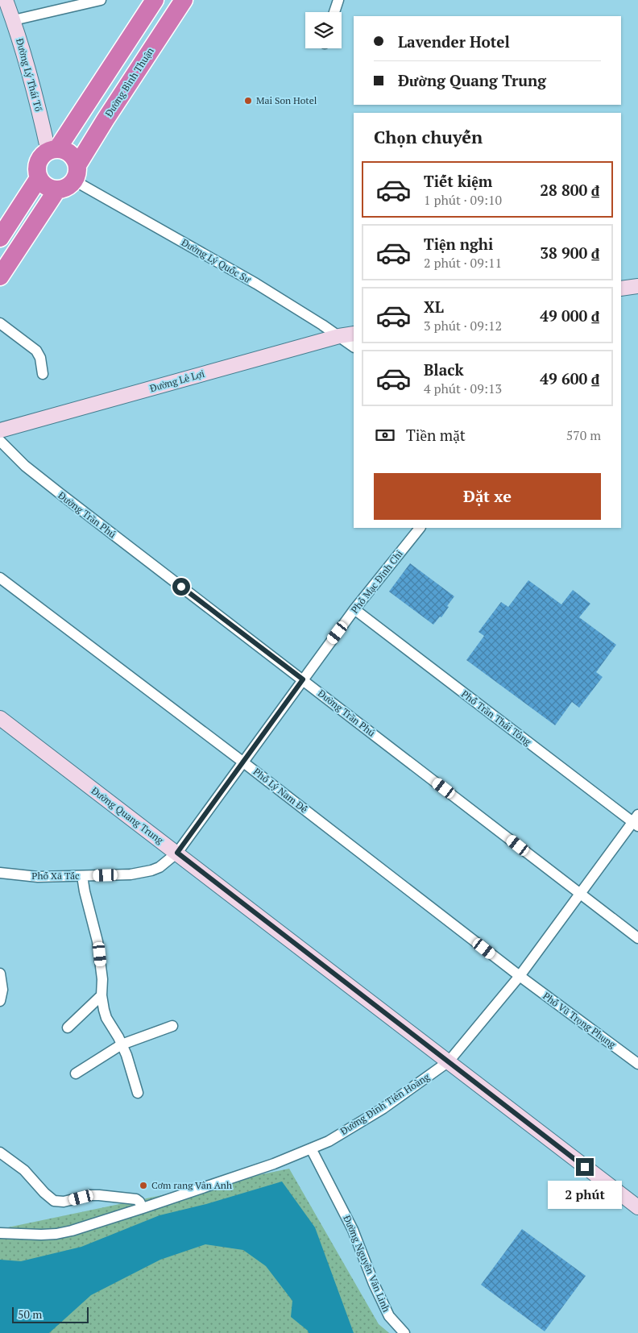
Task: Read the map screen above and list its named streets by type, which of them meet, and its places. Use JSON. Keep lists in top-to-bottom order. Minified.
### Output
{"streets":{"highway":["Đường Bình Thuận"],"main road":["Đường Lý Thái Tổ","Đường Lê Lợi","Đường Quang Trung"],"street":["Đường Lý Quốc Sư","Đường Trần Phú","Phố Mạc Đĩnh Chi","Phố Trần Thái Tông","Phố Lý Nam Đế","Phố Xã Tắc","Phố Vũ Trọng Phụng","Đường Đinh Tiên Hoàng","Đường Nguyễn Văn Linh"]},"crossings":[["Đường Lý Thái Tổ","Đường Bình Thuận"],["Đường Lý Thái Tổ","Đường Lý Quốc Sư"],["Đường Bình Thuận","Đường Lý Quốc Sư"],["Đường Lý Quốc Sư","Đường Lê Lợi"],["Đường Trần Phú","Phố Mạc Đĩnh Chi"],["Đường Trần Phú","Đường Đinh Tiên Hoàng"],["Phố Mạc Đĩnh Chi","Phố Trần Thái Tông"],["Phố Mạc Đĩnh Chi","Phố Lý Nam Đế"],["Phố Mạc Đĩnh Chi","Đường Quang Trung"],["Phố Mạc Đĩnh Chi","Phố Xã Tắc"],["Phố Trần Thái Tông","Đường Đinh Tiên Hoàng"],["Phố Lý Nam Đế","Phố Vũ Trọng Phụng"],["Phố Lý Nam Đế","Đường Đinh Tiên Hoàng"],["Đường Quang Trung","Phố Xã Tắc"],["Đường Quang Trung","Đường Đinh Tiên Hoàng"],["Phố Vũ Trọng Phụng","Đường Đinh Tiên Hoàng"],["Đường Đinh Tiên Hoàng","Đường Nguyễn Văn Linh"]],"places":["Mai Son Hotel","Cơm rang Vân Anh"],"scale_bar":"50 m","page":{"banner":["Lavender Hotel","Đường Quang Trung"],"heading":"Chọn chuyến","list":[{"name":"Tiết kiệm","note":"1 phút · 09:10","value":"28 800 ₫"},{"name":"Tiện nghi","note":"2 phút · 09:11","value":"38 900 ₫"},{"name":"XL","note":"3 phút · 09:12","value":"49 000 ₫"},{"name":"Black","note":"4 phút · 09:13","value":"49 600 ₫"}],"pay":["Tiền mặt","570 m"],"buttons":"Đặt xe","bubble":"2 phút","scale":"50 m"}}
